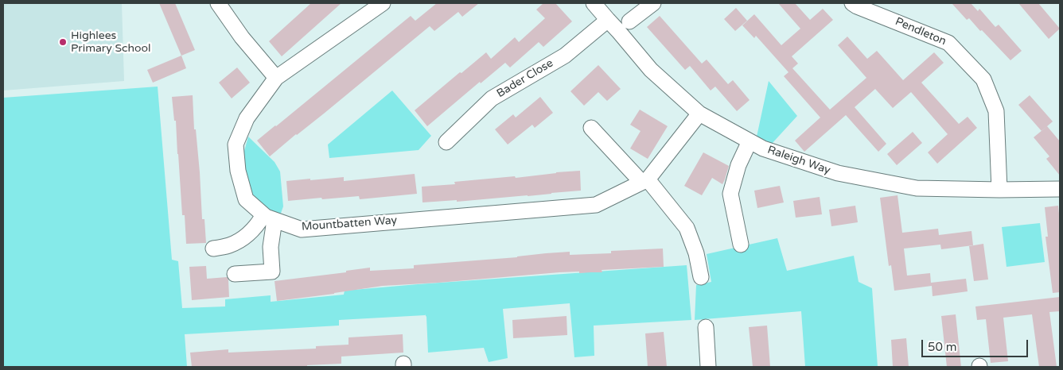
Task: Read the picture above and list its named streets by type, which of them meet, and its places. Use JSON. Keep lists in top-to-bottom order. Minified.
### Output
{"streets":{"street":["Pendleton","Bader Close","Raleigh Way","Mountbatten Way"]},"crossings":[["Pendleton","Raleigh Way"],["Bader Close","Raleigh Way"],["Raleigh Way","Mountbatten Way"]],"places":["Highlees Primary School"],"scale_bar":"50 m"}
